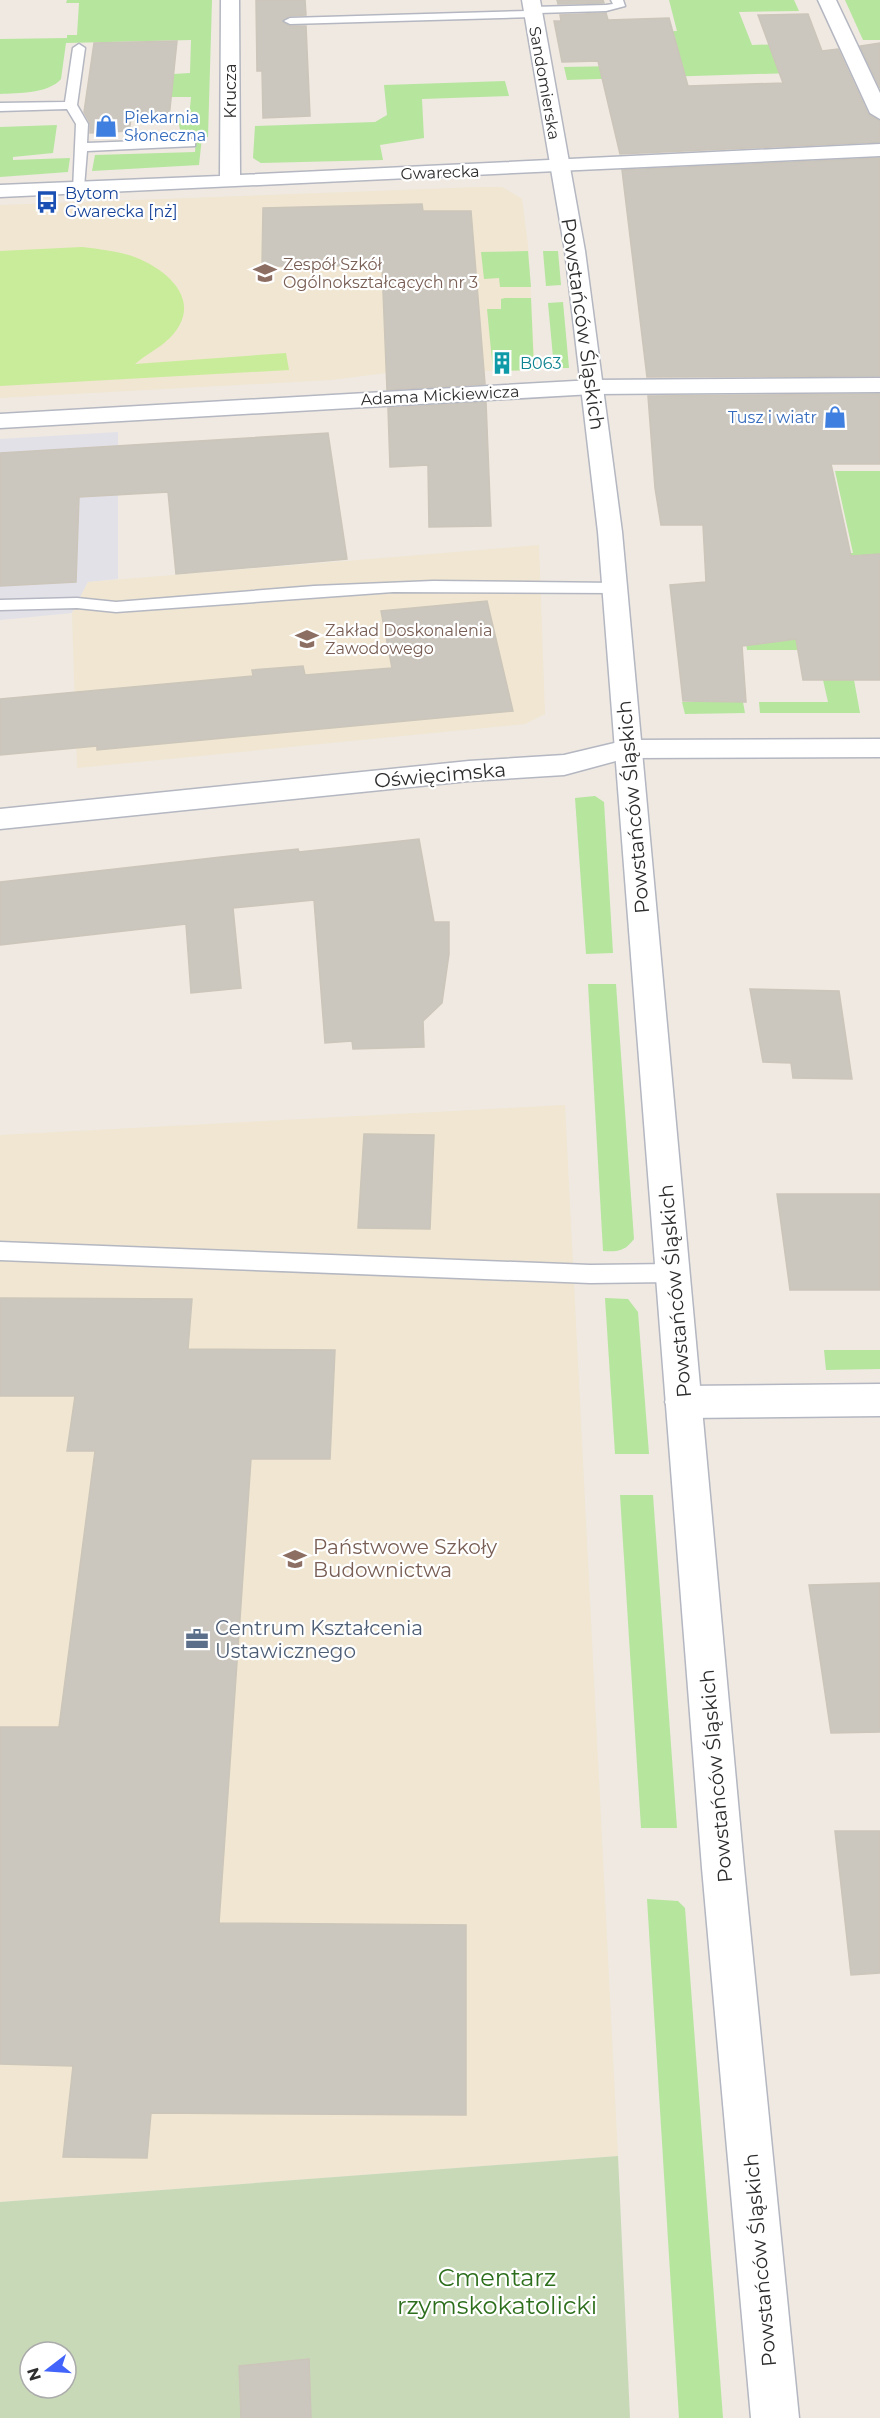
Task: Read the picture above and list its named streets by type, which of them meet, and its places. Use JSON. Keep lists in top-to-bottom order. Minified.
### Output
{"streets":{"street":["Sandomierska","Krucza","Gwarecka","Powstańców Śląskich","Adama Mickiewicza","Oświęcimska"]},"crossings":[["Sandomierska","Gwarecka"],["Sandomierska","Powstańców Śląskich"],["Krucza","Gwarecka"],["Gwarecka","Powstańców Śląskich"],["Powstańców Śląskich","Adama Mickiewicza"],["Powstańców Śląskich","Oświęcimska"]],"parks":["Cmentarz rzymskokatolicki"],"places":{"shop":["Piekarnia Słoneczna","Tusz i wiatr"],"bus stop":["Bytom Gwarecka [nż]"],"school or university":["Zespół Szkół Ogólnokształcących nr 3","Zakład Doskonalenia Zawodowego","Państwowe Szkoły Budownictwa"],"building":["B063"],"office":["Centrum Kształcenia Ustawicznego"]},"north":"left"}
